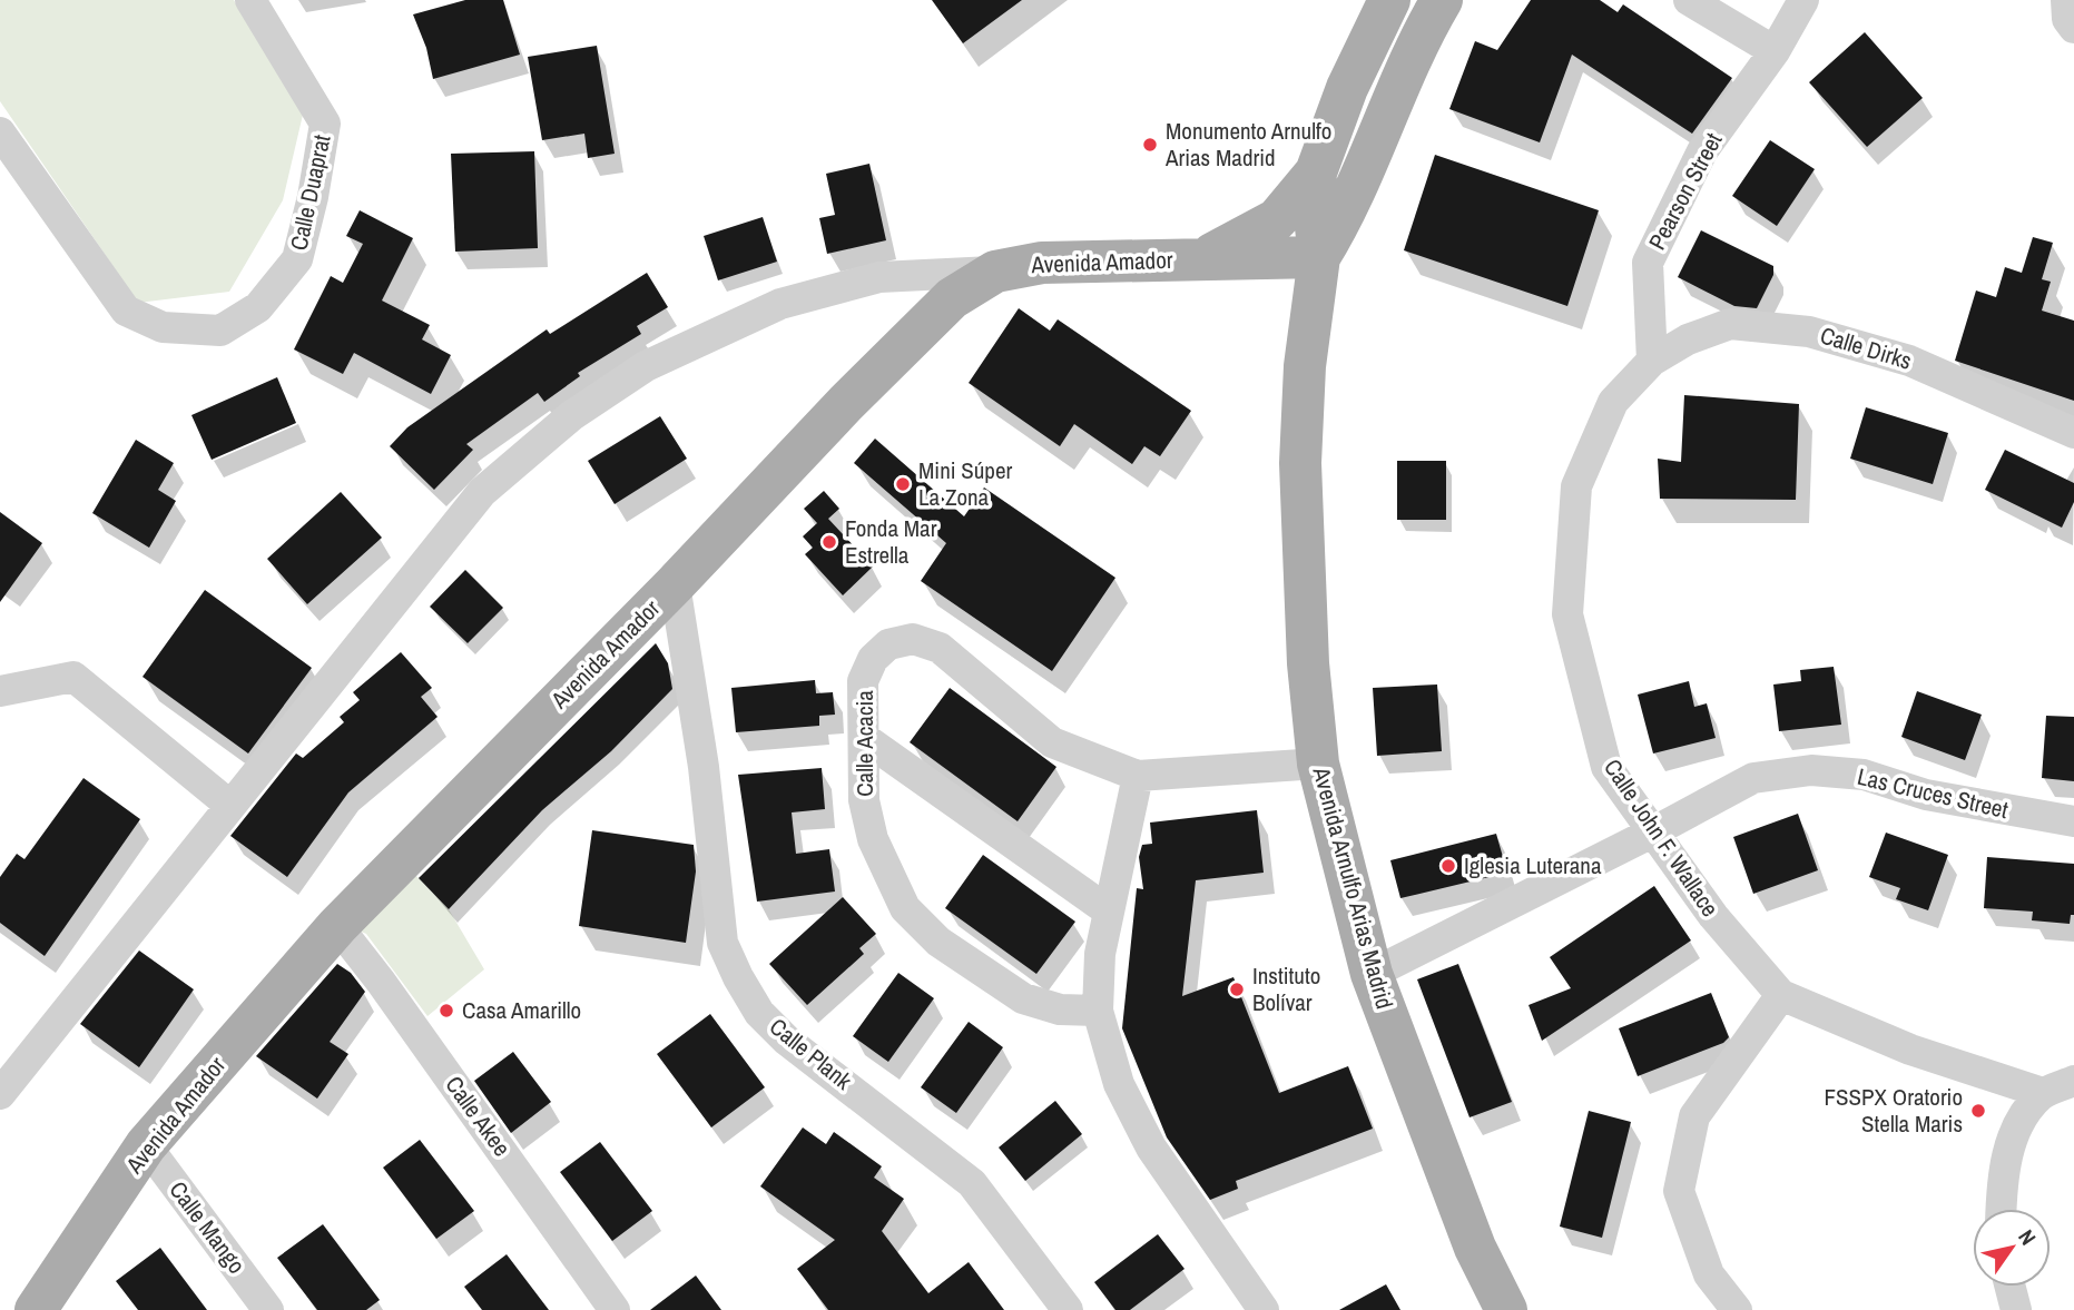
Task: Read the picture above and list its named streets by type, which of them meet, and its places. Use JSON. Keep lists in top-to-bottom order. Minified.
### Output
{"streets":{"main road":["Avenida Amador","Avenida Arnulfo Arias Madrid"],"street":["Pearson Street","Calle Duaprat","Calle Dirks","Calle Acacia","Las Cruces Street","Calle John F. Wallace","Calle Plank","Calle Akee","Calle Mango"]},"crossings":[["Pearson Street","Calle Dirks"],["Pearson Street","Calle John F. Wallace"],["Avenida Amador","Avenida Arnulfo Arias Madrid"],["Avenida Amador","Calle Plank"],["Avenida Amador","Calle Akee"],["Avenida Amador","Calle Mango"],["Calle Dirks","Calle John F. Wallace"],["Las Cruces Street","Calle John F. Wallace"],["Las Cruces Street","Avenida Arnulfo Arias Madrid"]],"places":["Monumento Arnulfo Arias Madrid","Mini Súper La Zona","Fonda Mar Estrella","Iglesia Luterana","Instituto Bolívar","Casa Amarillo","FSSPX Oratorio Stella Maris"],"north":"top right"}
